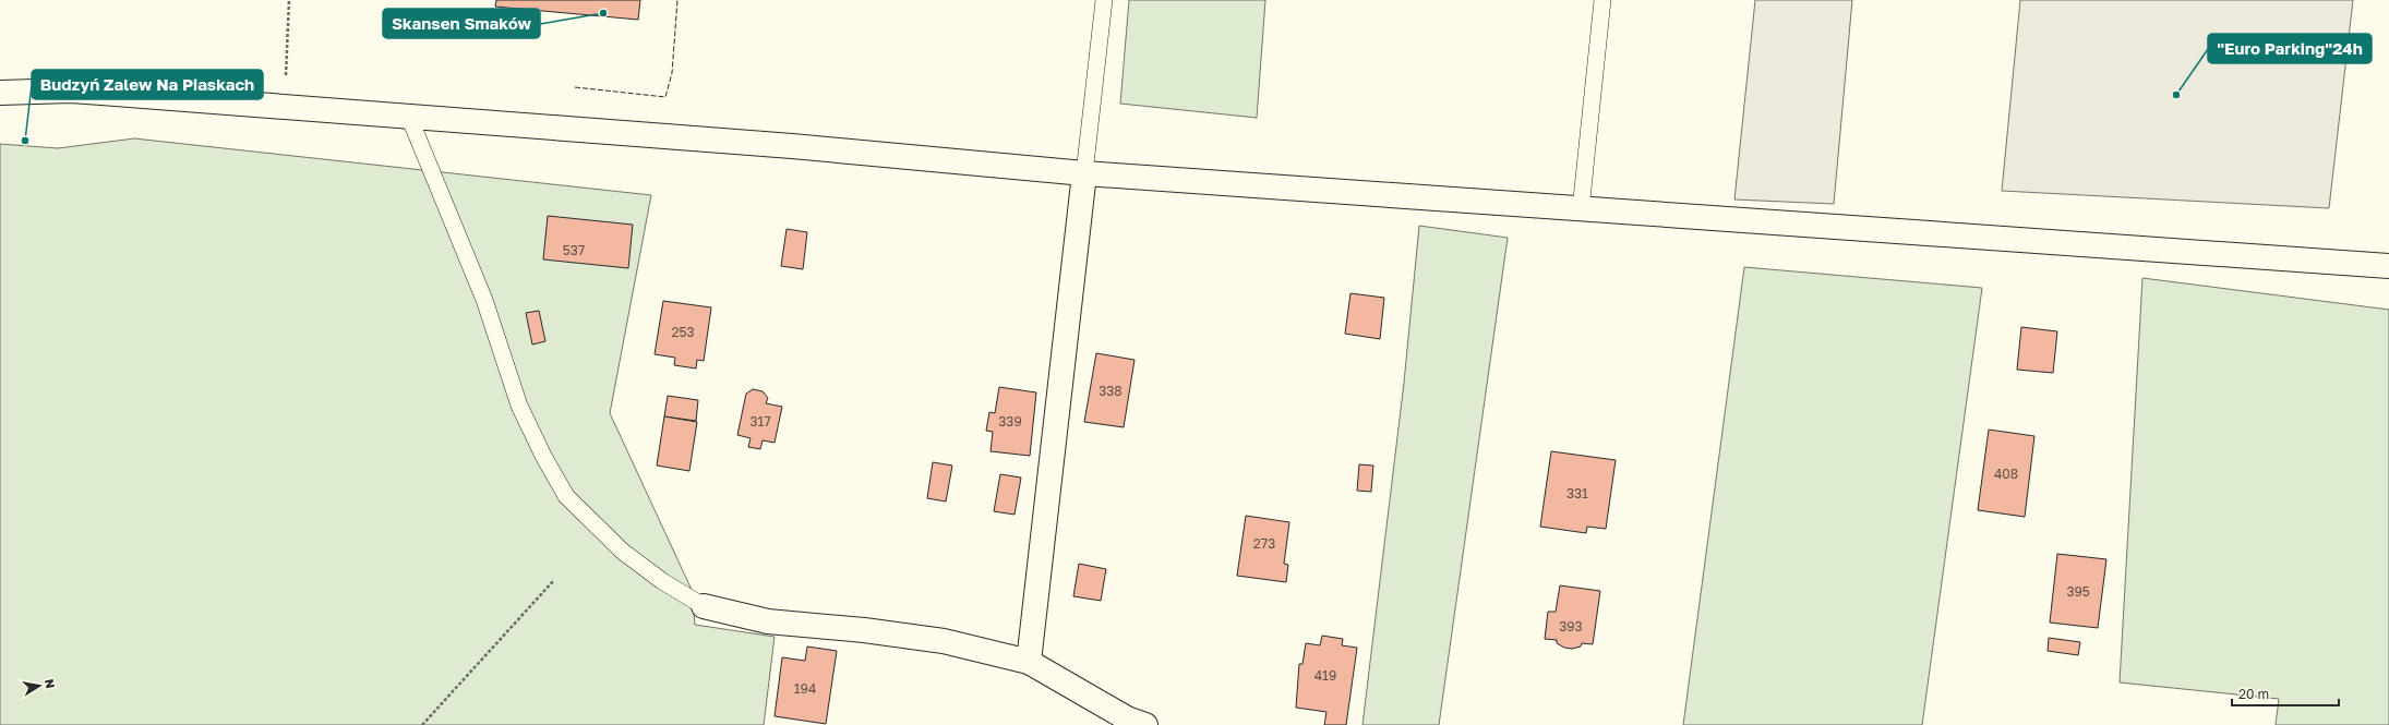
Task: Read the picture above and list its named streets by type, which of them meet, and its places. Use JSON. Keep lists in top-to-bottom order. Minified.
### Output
{"places":["Skansen Smaków","\"Euro Parking\"24h","Budzyń Zalew Na Piaskach"],"house_numbers":["537","253","338","317","339","408","331","273","395","393","419","194"],"scale_bar":"20 m","north":"right"}
